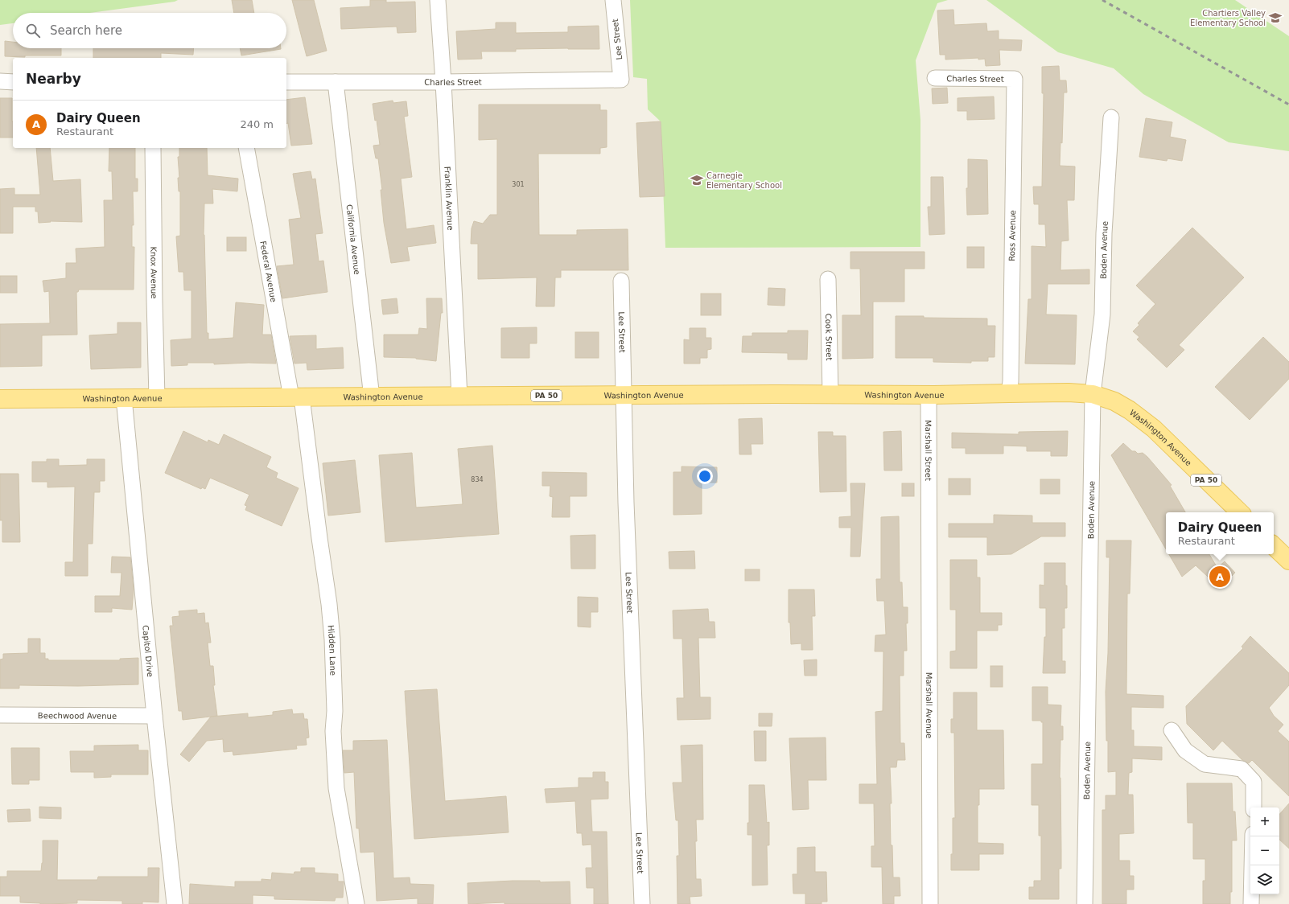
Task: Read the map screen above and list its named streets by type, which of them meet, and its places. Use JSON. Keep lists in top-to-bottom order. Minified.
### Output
{"streets":{"main road":["Washington Avenue","PA 50"],"street":["Lee Street","Charles Street","Franklin Avenue","Ross Avenue","California Avenue","Boden Avenue","Federal Avenue","Knox Avenue","Cook Street","Marshall Street","Hidden Lane","Capitol Drive","Marshall Avenue","Beechwood Avenue"]},"crossings":[["Lee Street","Charles Street"],["Lee Street","Washington Avenue"],["Charles Street","Franklin Avenue"],["Charles Street","Ross Avenue"],["Charles Street","California Avenue"],["Franklin Avenue","Washington Avenue"],["Ross Avenue","Washington Avenue"],["California Avenue","Washington Avenue"],["Boden Avenue","Washington Avenue"],["Federal Avenue","Washington Avenue"],["Federal Avenue","Hidden Lane"],["Knox Avenue","Washington Avenue"],["Cook Street","Washington Avenue"],["Washington Avenue","Marshall Street"],["Washington Avenue","Hidden Lane"],["Washington Avenue","Capitol Drive"],["Marshall Street","Marshall Avenue"],["Capitol Drive","Beechwood Avenue"]],"places":{"school or university":["Chartiers Valley Elementary School","Carnegie Elementary School"]},"house_numbers":["301","834"],"page":{"search":"Search here","heading":"Nearby","list":[{"mark":"A","name":"Dairy Queen","note":"Restaurant","value":"240 m"}],"popup":["Dairy Queen","Restaurant"],"pins":"A","map_buttons":["+","−"]}}
